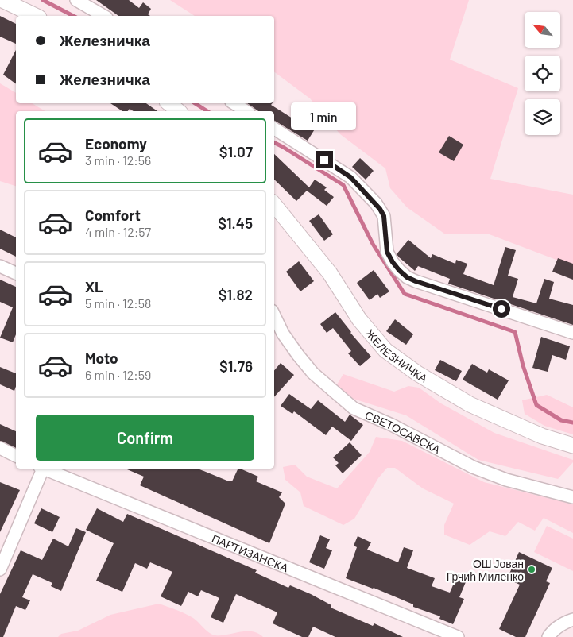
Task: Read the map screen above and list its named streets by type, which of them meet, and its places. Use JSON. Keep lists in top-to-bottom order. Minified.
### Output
{"streets":{"street":["ЖЕЛЕЗНИЧКА","СВЕТОСАВСКА","ПАРТИЗАНСКА"]},"places":["ОШ Јован Грчић Миленко"],"north":"top left","page":{"banner":["Железничка","Железничка"],"bubble":"1 min","list":[{"name":"Economy","note":"3 min · 12:56","value":"$1.07"},{"name":"Comfort","note":"4 min · 12:57","value":"$1.45"},{"name":"XL","note":"5 min · 12:58","value":"$1.82"},{"name":"Moto","note":"6 min · 12:59","value":"$1.76"}],"buttons":"Confirm"}}
